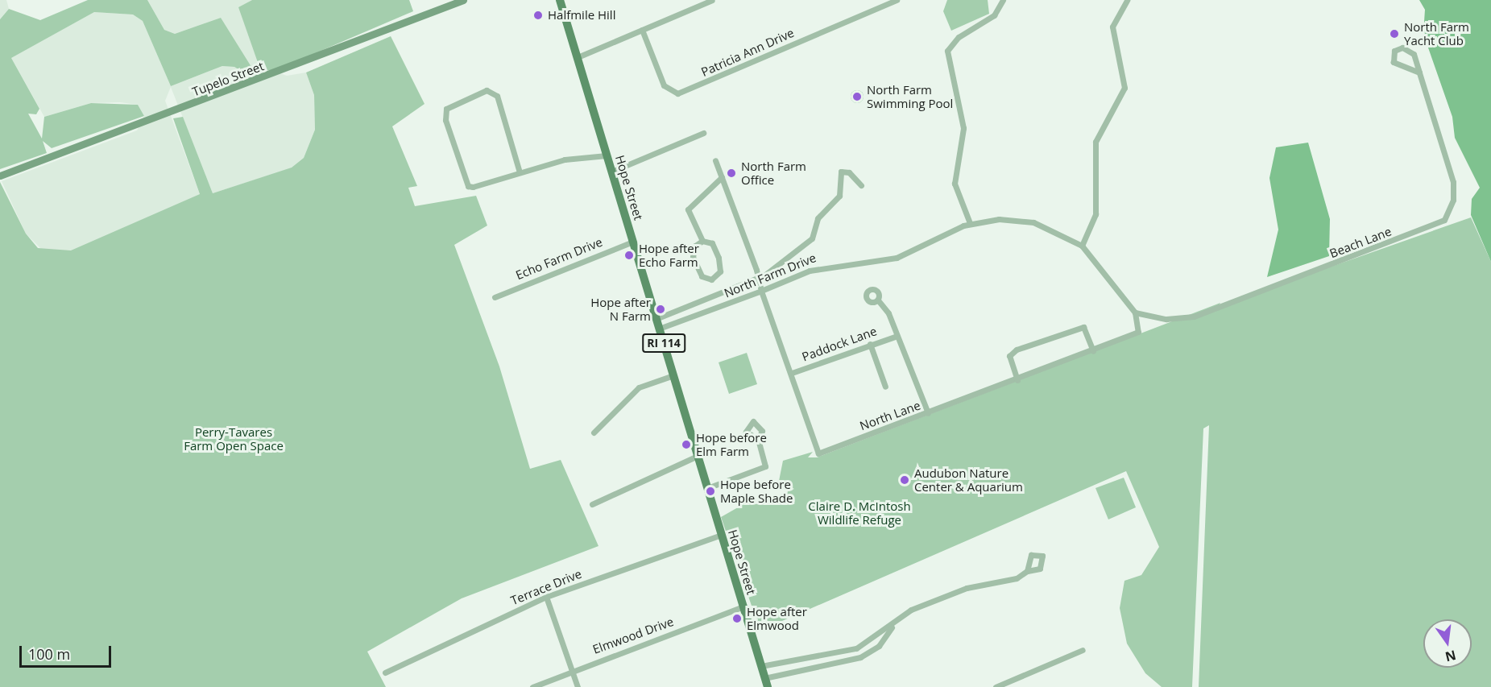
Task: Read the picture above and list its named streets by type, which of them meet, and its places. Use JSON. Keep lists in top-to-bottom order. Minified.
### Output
{"streets":{"main road":["Tupelo Street","Hope Street","RI 114"],"street":["Patricia Ann Drive","Beach Lane","Echo Farm Drive","North Farm Drive","Paddock Lane","North Lane","Terrace Drive","Elmwood Drive"]},"crossings":[["Hope Street","Echo Farm Drive"],["Hope Street","North Farm Drive"],["Hope Street","Terrace Drive"],["Hope Street","Elmwood Drive"],["Beach Lane","North Farm Drive"],["Beach Lane","North Lane"],["North Farm Drive","North Lane"],["Paddock Lane","North Lane"]],"parks":["Perry-Tavares Farm Open Space","Claire D. McIntosh Wildlife Refuge"],"places":["Halfmile Hill","North Farm Yacht Club","North Farm Swimming Pool","North Farm Office","Hope after Echo Farm","Hope after N Farm","Hope before Elm Farm","Audubon Nature Center & Aquarium","Hope before Maple Shade","Hope after Elmwood"],"scale_bar":"100 m","north":"bottom"}
